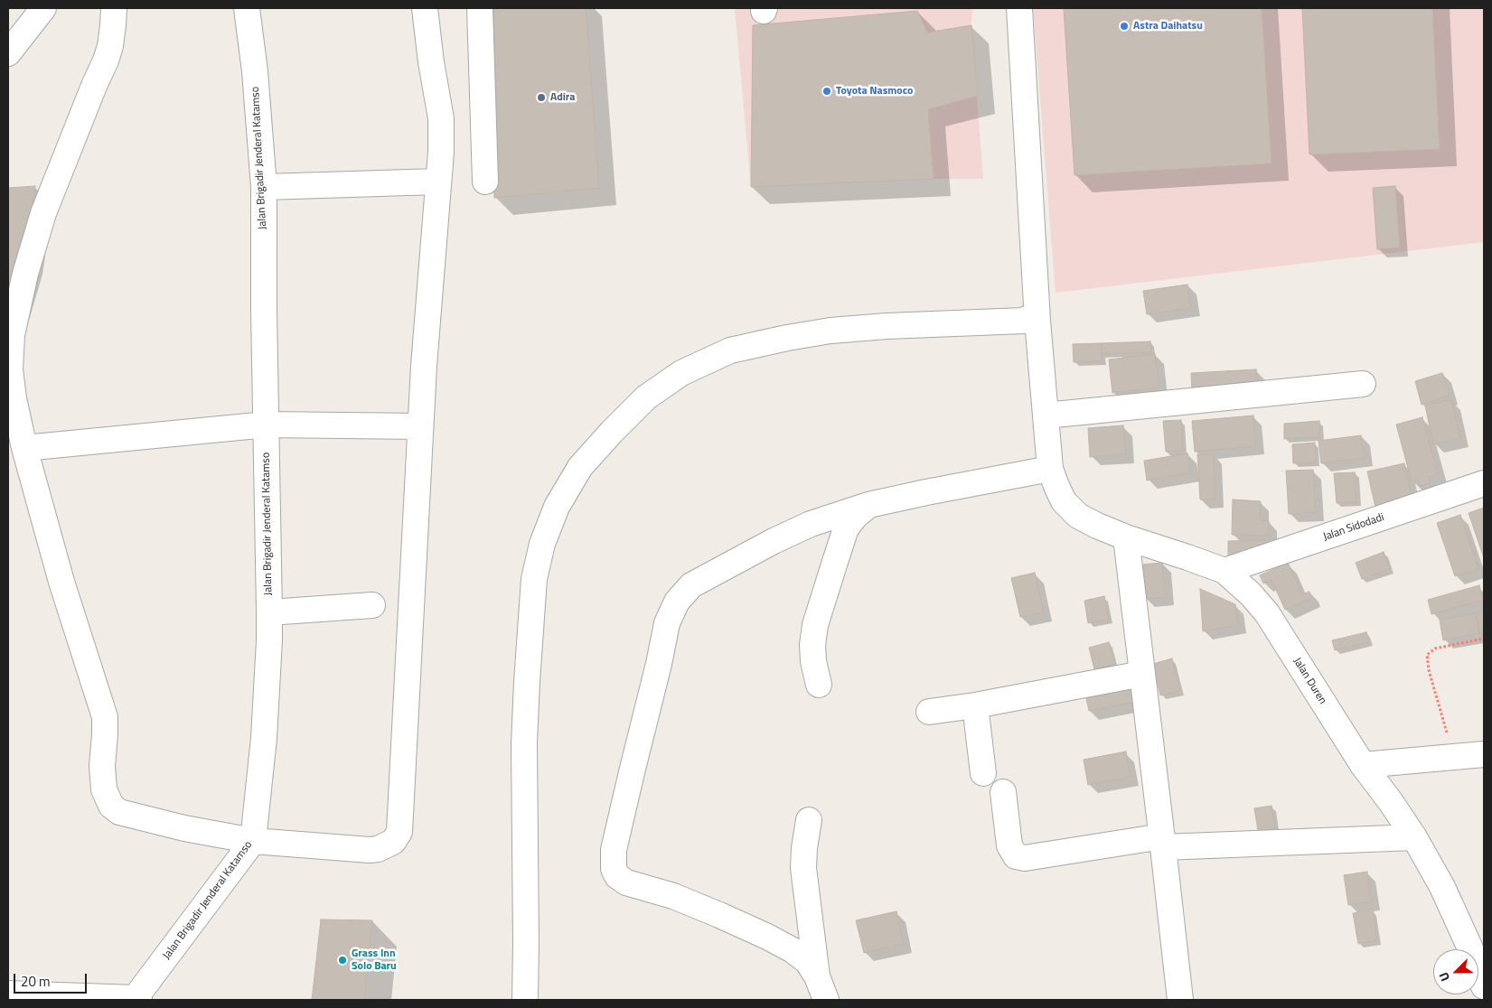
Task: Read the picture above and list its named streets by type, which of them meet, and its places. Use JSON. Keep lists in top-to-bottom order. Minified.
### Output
{"streets":{"street":["Jalan Brigadir Jenderal Katamso","Jalan Sidodadi","Jalan Duren"]},"crossings":[["Jalan Sidodadi","Jalan Duren"]],"places":["Astra Daihatsu","Toyota Nasmoco","Adira","Grass Inn Solo Baru"],"scale_bar":"20 m","north":"bottom left"}
